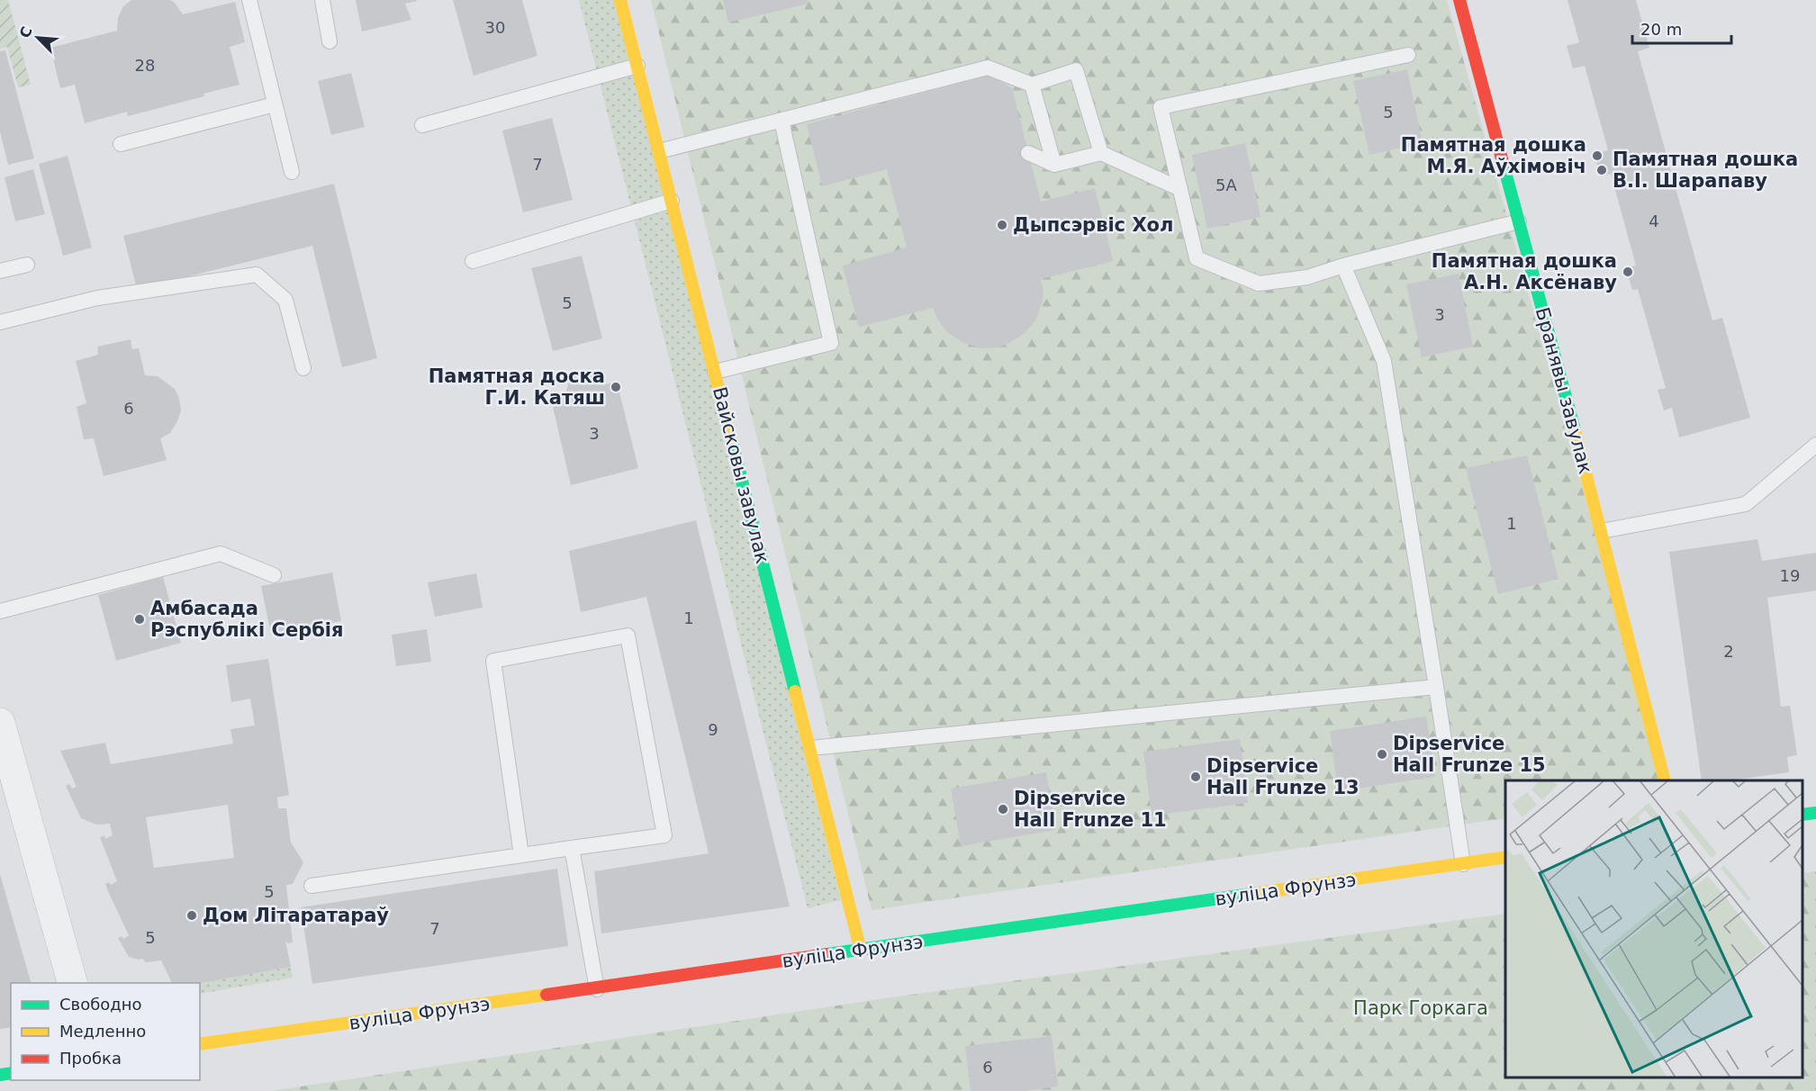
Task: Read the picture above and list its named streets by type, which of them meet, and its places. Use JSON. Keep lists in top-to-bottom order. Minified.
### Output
{"streets":{"street":["Бранявы завулак","Вайсковы завулак","вуліца Фрунзэ"]},"crossings":[["Вайсковы завулак","вуліца Фрунзэ"]],"parks":["Парк Горкага"],"places":["Памятная дошка М.Я. Аўхімовіч","Памятная дошка В.І. Шарапаву","Дыпсэрвіс Хол","Памятная дошка А.Н. Аксёнаву","Памятная доска Г.И. Катяш","Амбасада Рэспублікі Сербія","Dipservice Hall Frunze 15","Dipservice Hall Frunze 13","Dipservice Hall Frunze 11","Дом Літаратараў"],"house_numbers":["30","28","5","7","5А","4","5","3","6","3","1","19","1","2","9","5","7","5","6"],"legend":["Свободно","Медленно","Пробка"],"scale_bar":"20 m","north":"top left"}
